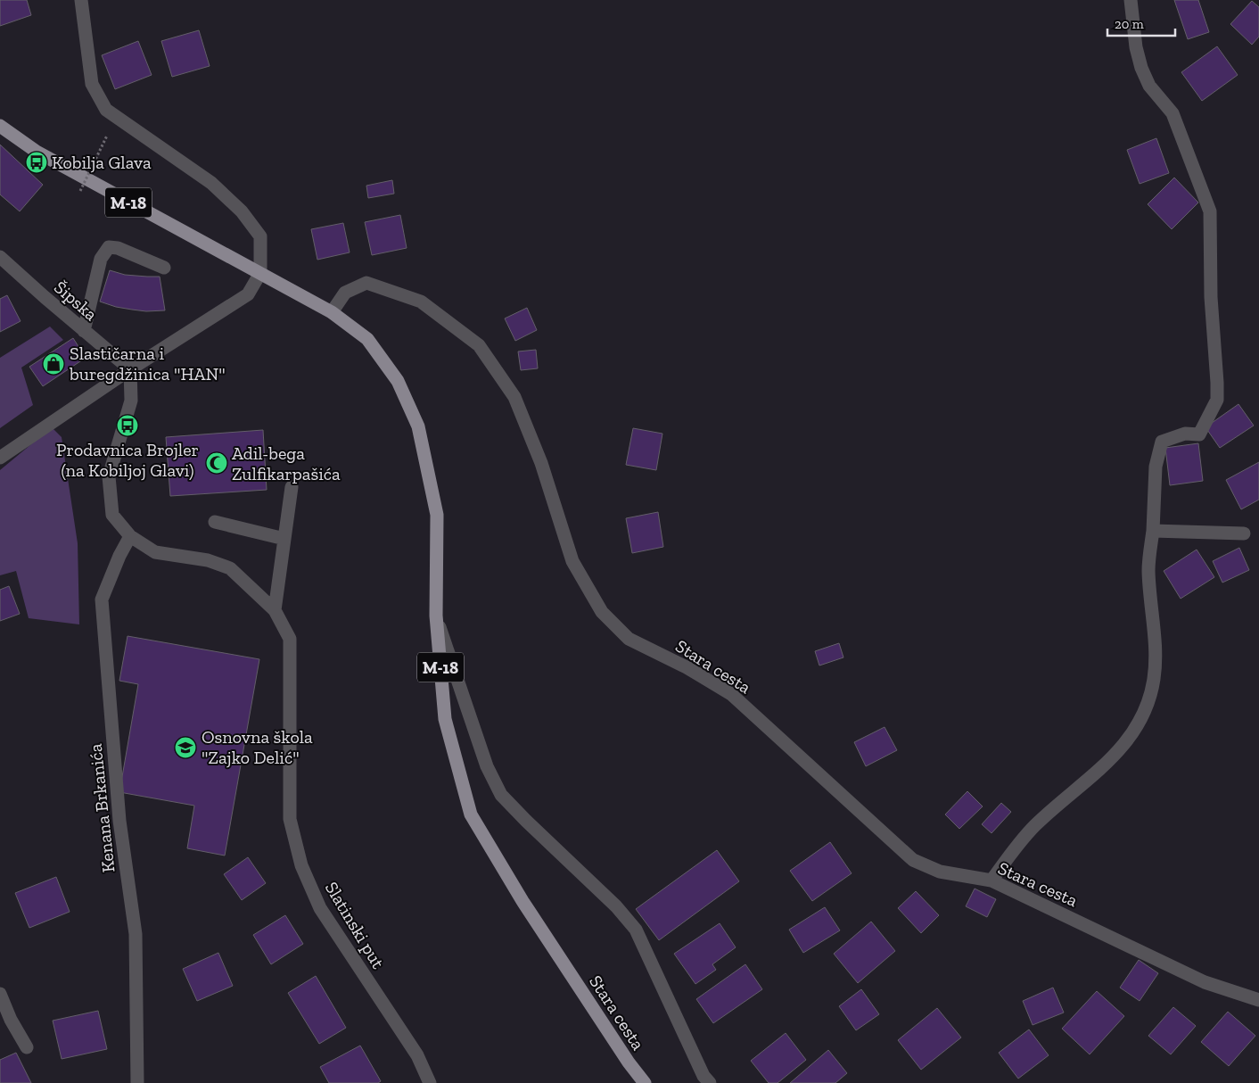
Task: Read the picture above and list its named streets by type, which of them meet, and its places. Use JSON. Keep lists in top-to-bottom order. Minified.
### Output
{"streets":{"main road":["M-18","Stara cesta"],"street":["Šipska","Kenana Brkanića","Slatinski put"]},"crossings":[["M-18","Stara cesta"],["Šipska","Slatinski put"],["Kenana Brkanića","Slatinski put"]],"places":{"bus stop":["Kobilja Glava","Prodavnica Brojler (na Kobiljoj Glavi)"],"shop":["Slastičarna i buregdžinica \"HAN\""],"mosque":["Adil-bega Zulfikarpašića"],"school or university":["Osnovna škola \"Zajko Delić\""]},"scale_bar":"20 m"}
